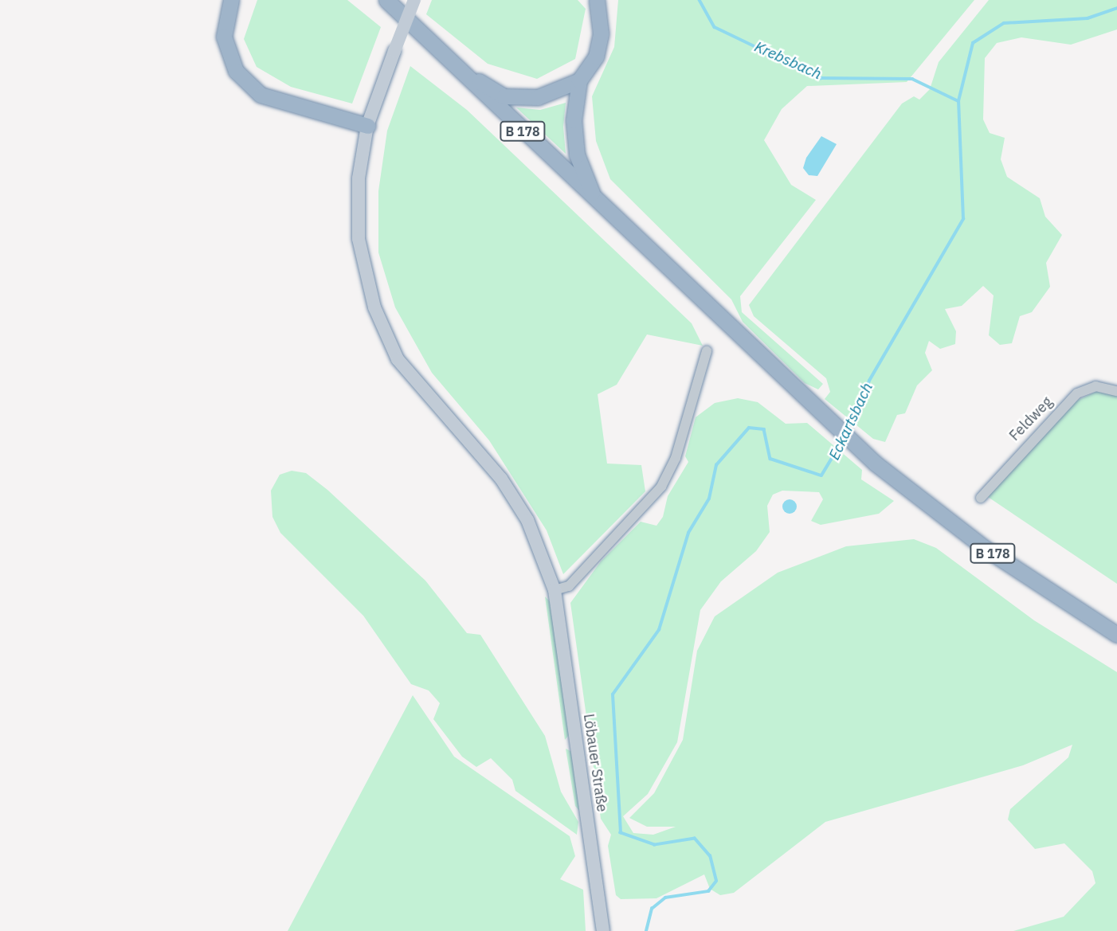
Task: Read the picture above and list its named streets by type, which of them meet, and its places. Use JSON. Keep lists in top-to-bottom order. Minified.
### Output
{"streets":{"highway":["B 178"],"main road":["Löbauer Straße"],"street":["Feldweg"]},"water":["Krebsbach","Eckartsbach"]}
